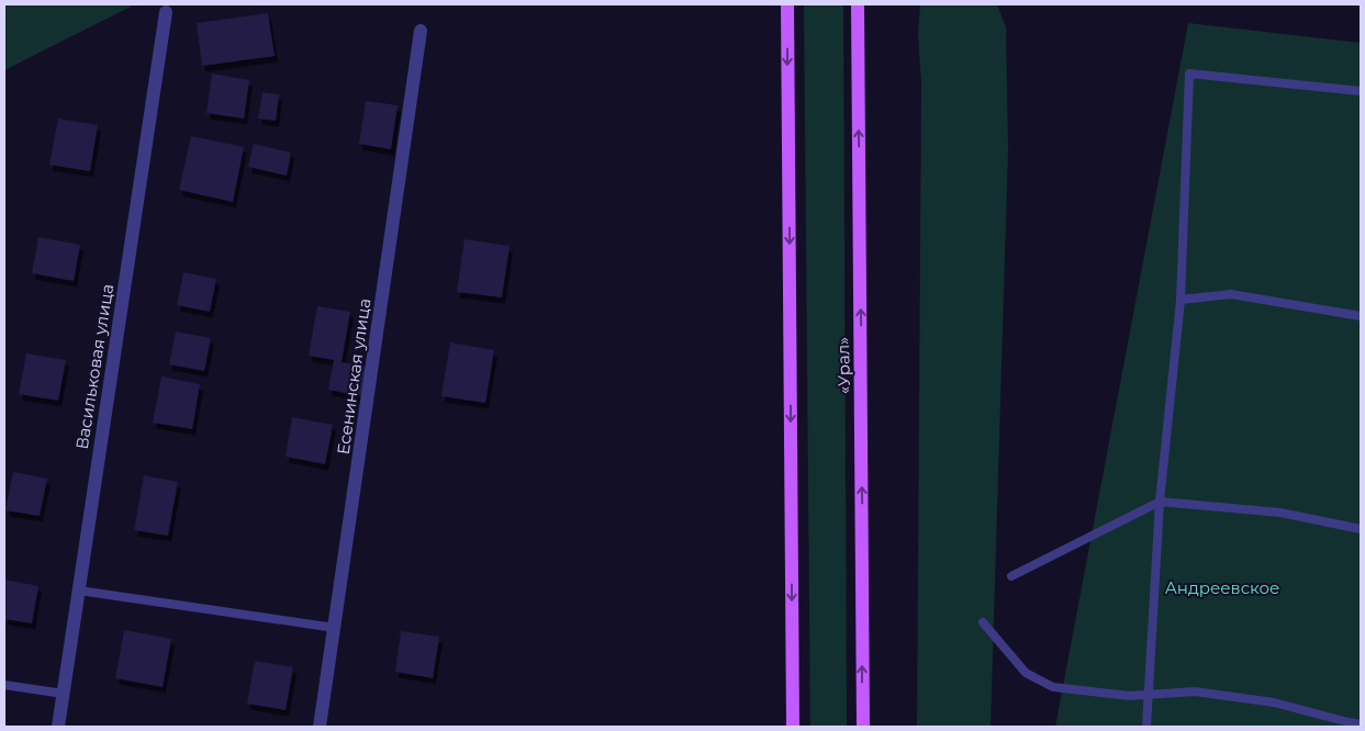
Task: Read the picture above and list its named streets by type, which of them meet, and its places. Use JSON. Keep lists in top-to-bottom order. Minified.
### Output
{"streets":{"main road":["«Урал»"],"street":["Васильковая улица","Есенинская улица"]},"parks":["Андреевское"]}
